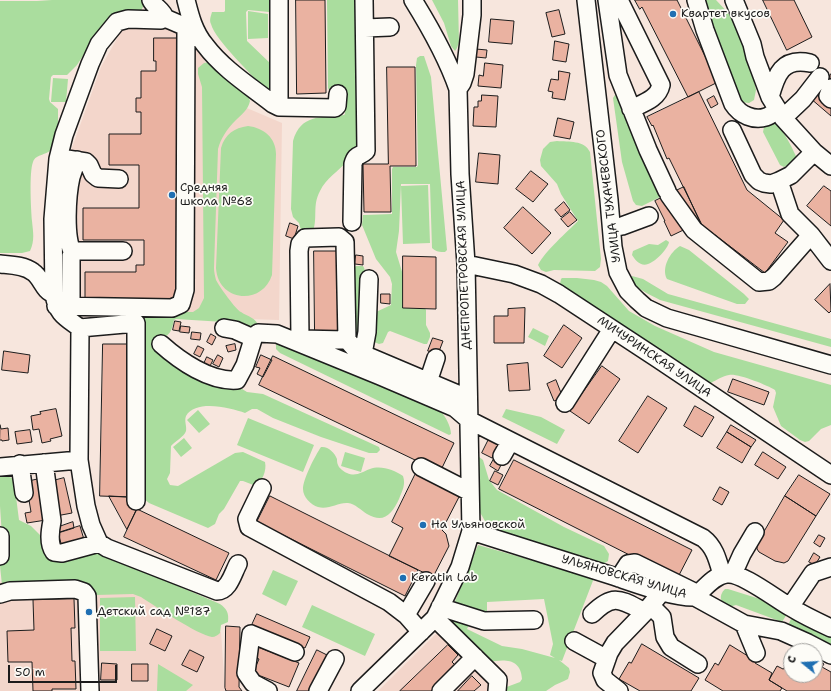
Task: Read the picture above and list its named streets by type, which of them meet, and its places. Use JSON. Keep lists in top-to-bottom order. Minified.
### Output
{"streets":{"street":["УЛИЦА ТУХАЧЕВСКОГО","ДНЕПРОПЕТРОВСКАЯ УЛИЦА","МИЧУРИНСКАЯ УЛИЦА","УЛЬЯНОВСКАЯ УЛИЦА"]},"crossings":[["ДНЕПРОПЕТРОВСКАЯ УЛИЦА","МИЧУРИНСКАЯ УЛИЦА"],["ДНЕПРОПЕТРОВСКАЯ УЛИЦА","УЛЬЯНОВСКАЯ УЛИЦА"]],"places":["Квартет вкусов","Средняя школа №68","На Ульяновской","Keratin Lab","Детский сад №187"],"scale_bar":"50 m","north":"left"}
